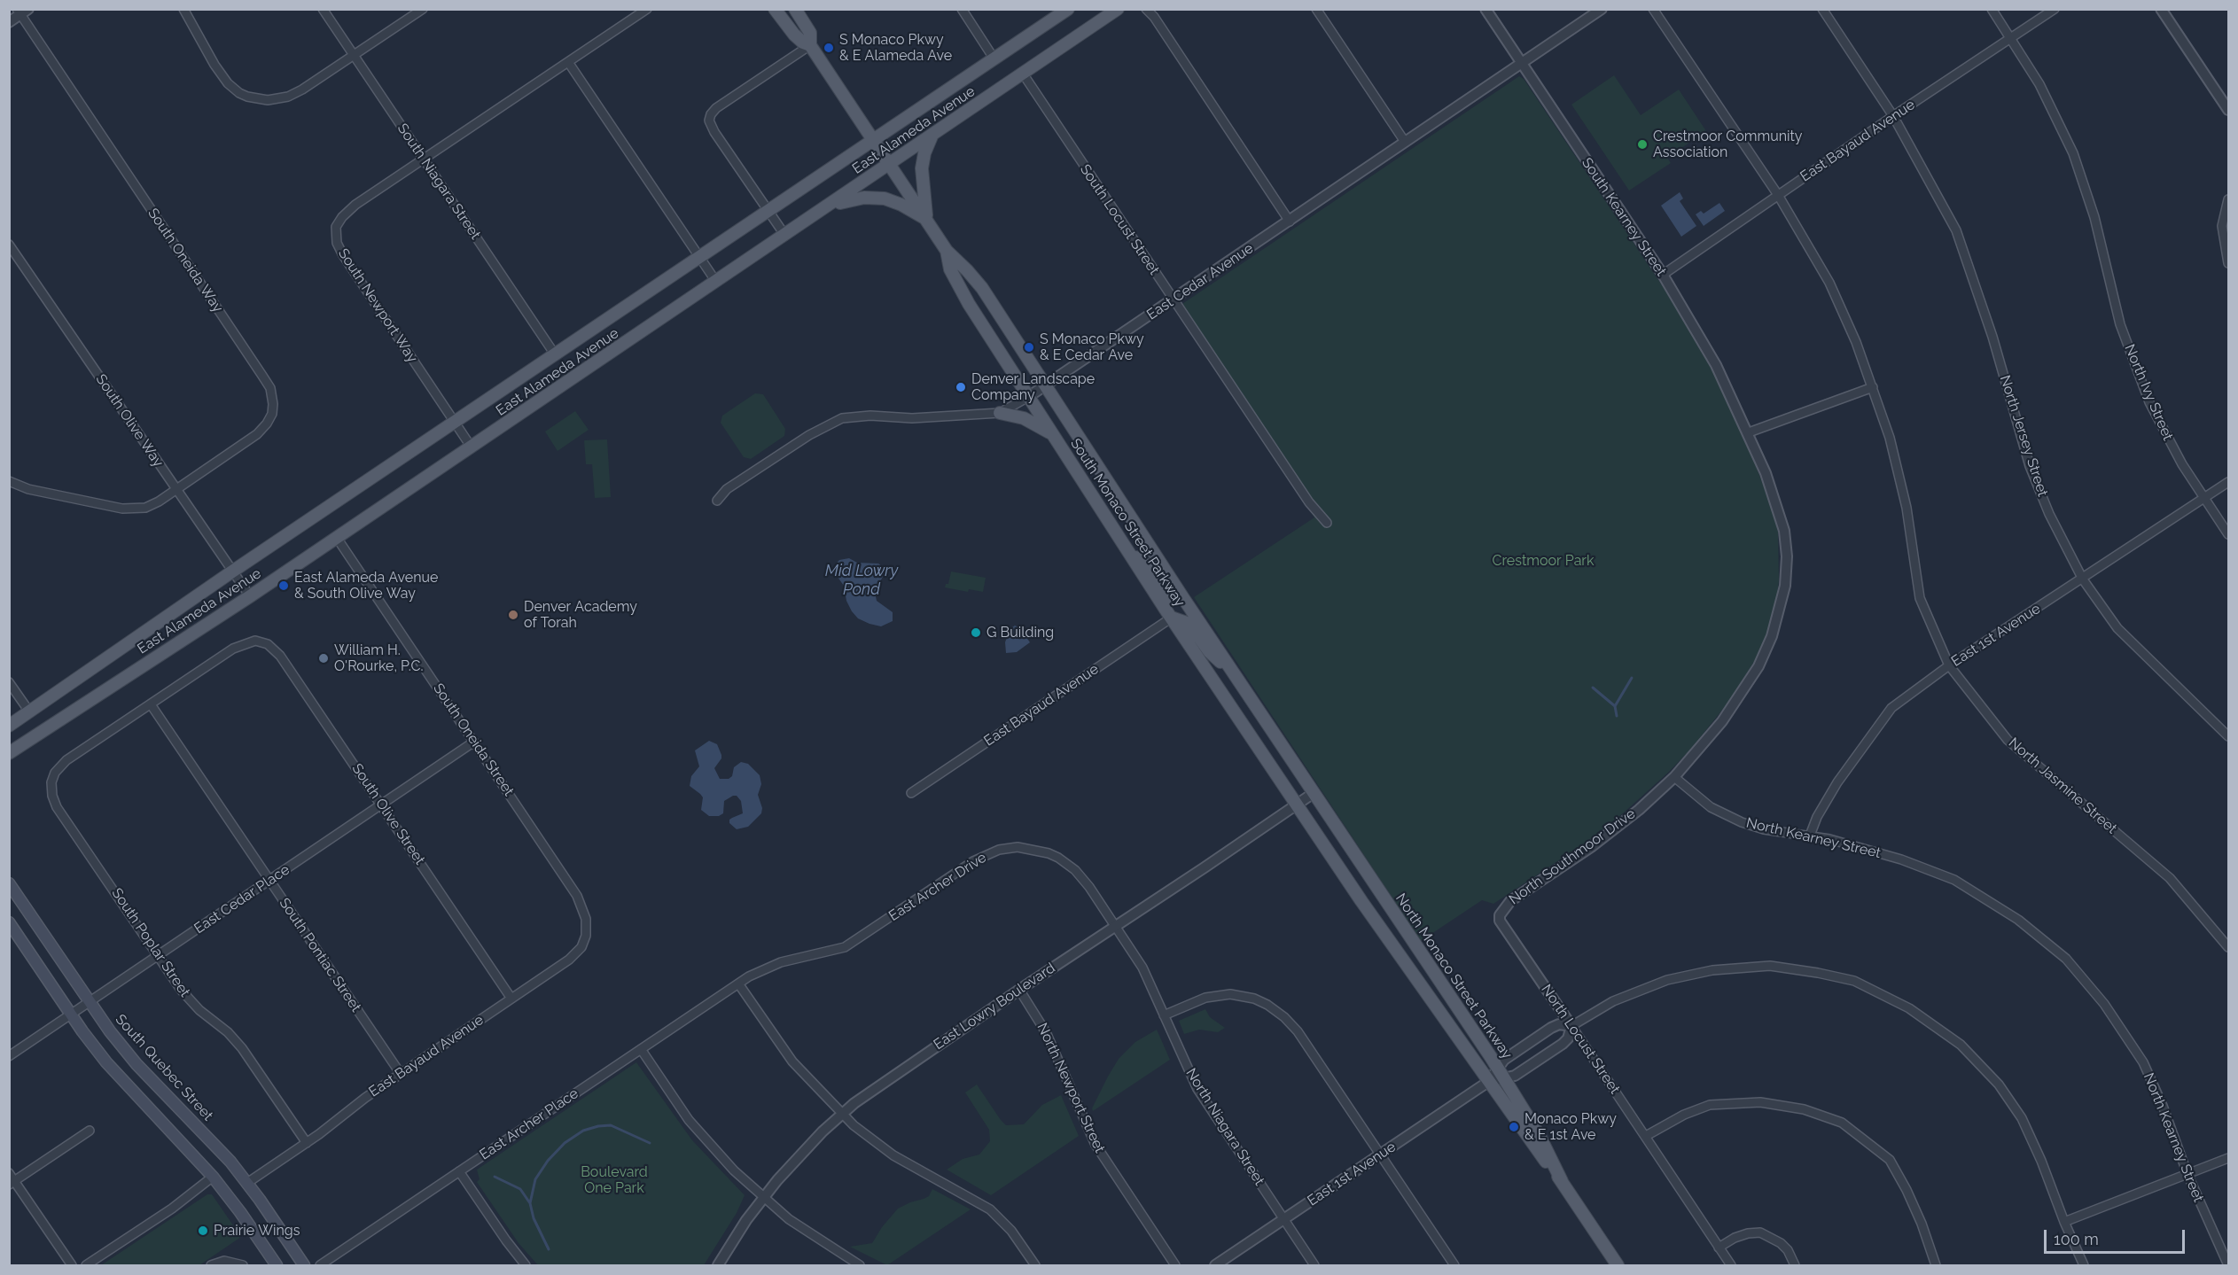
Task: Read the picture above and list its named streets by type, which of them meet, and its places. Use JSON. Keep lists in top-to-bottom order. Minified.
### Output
{"streets":{"main road":["East Alameda Avenue","South Monaco Street Parkway","North Monaco Street Parkway","South Quebec Street"],"street":["East Bayaud Avenue","South Niagara Street","South Kearney Street","South Locust Street","South Oneida Way","East Cedar Avenue","South Newport Way","North Ivy Street","South Olive Way","North Jersey Street","East 1st Avenue","South Oneida Street","North Jasmine Street","South Olive Street","North Kearney Street","North Southmoor Drive","East Archer Drive","East Cedar Place","South Poplar Street","South Pontiac Street","East Lowry Boulevard","North Locust Street","North Newport Street","East Archer Place","North Niagara Street"]},"crossings":[["East Alameda Avenue","South Niagara Street"],["East Alameda Avenue","South Locust Street"],["East Alameda Avenue","South Newport Way"],["East Alameda Avenue","South Olive Way"],["East Alameda Avenue","South Monaco Street Parkway"],["East Alameda Avenue","South Oneida Street"],["East Bayaud Avenue","South Kearney Street"],["East Bayaud Avenue","North Ivy Street"],["East Bayaud Avenue","North Jersey Street"],["East Bayaud Avenue","South Monaco Street Parkway"],["East Bayaud Avenue","South Oneida Street"],["East Bayaud Avenue","North Jasmine Street"],["East Bayaud Avenue","South Olive Street"],["East Bayaud Avenue","South Poplar Street"],["East Bayaud Avenue","South Pontiac Street"],["East Bayaud Avenue","South Quebec Street"],["South Niagara Street","South Newport Way"],["South Kearney Street","East Cedar Avenue"],["South Kearney Street","North Southmoor Drive"],["South Locust Street","East Cedar Avenue"],["South Oneida Way","South Olive Way"],["East Cedar Avenue","South Monaco Street Parkway"],["North Ivy Street","East 1st Avenue"],["North Jersey Street","East 1st Avenue"],["South Monaco Street Parkway","North Monaco Street Parkway"],["South Monaco Street Parkway","East Lowry Boulevard"],["East 1st Avenue","North Jasmine Street"],["East 1st Avenue","North Kearney Street"],["East 1st Avenue","North Monaco Street Parkway"],["East 1st Avenue","North Locust Street"],["East 1st Avenue","North Niagara Street"],["South Oneida Street","East Cedar Place"],["South Olive Street","East Cedar Place"],["South Olive Street","South Poplar Street"],["South Olive Street","South Pontiac Street"],["North Kearney Street","North Southmoor Drive"],["North Southmoor Drive","North Locust Street"],["East Archer Drive","East Lowry Boulevard"],["East Archer Drive","East Archer Place"],["East Archer Drive","North Niagara Street"],["East Cedar Place","South Poplar Street"],["East Cedar Place","South Pontiac Street"],["East Cedar Place","South Quebec Street"],["South Poplar Street","South Pontiac Street"],["North Monaco Street Parkway","East Lowry Boulevard"],["East Lowry Boulevard","North Newport Street"],["East Lowry Boulevard","North Niagara Street"]],"water":["Mid Lowry Pond"],"parks":["Crestmoor Park","Boulevard One Park"],"places":["S Monaco Pkwy & E Alameda Ave","Crestmoor Community Association","S Monaco Pkwy & E Cedar Ave","Denver Landscape Company","East Alameda Avenue & South Olive Way","Denver Academy of Torah","G Building","William H. O'Rourke, P.C.","Monaco Pkwy & E 1st Ave","Prairie Wings"],"scale_bar":"100 m"}
